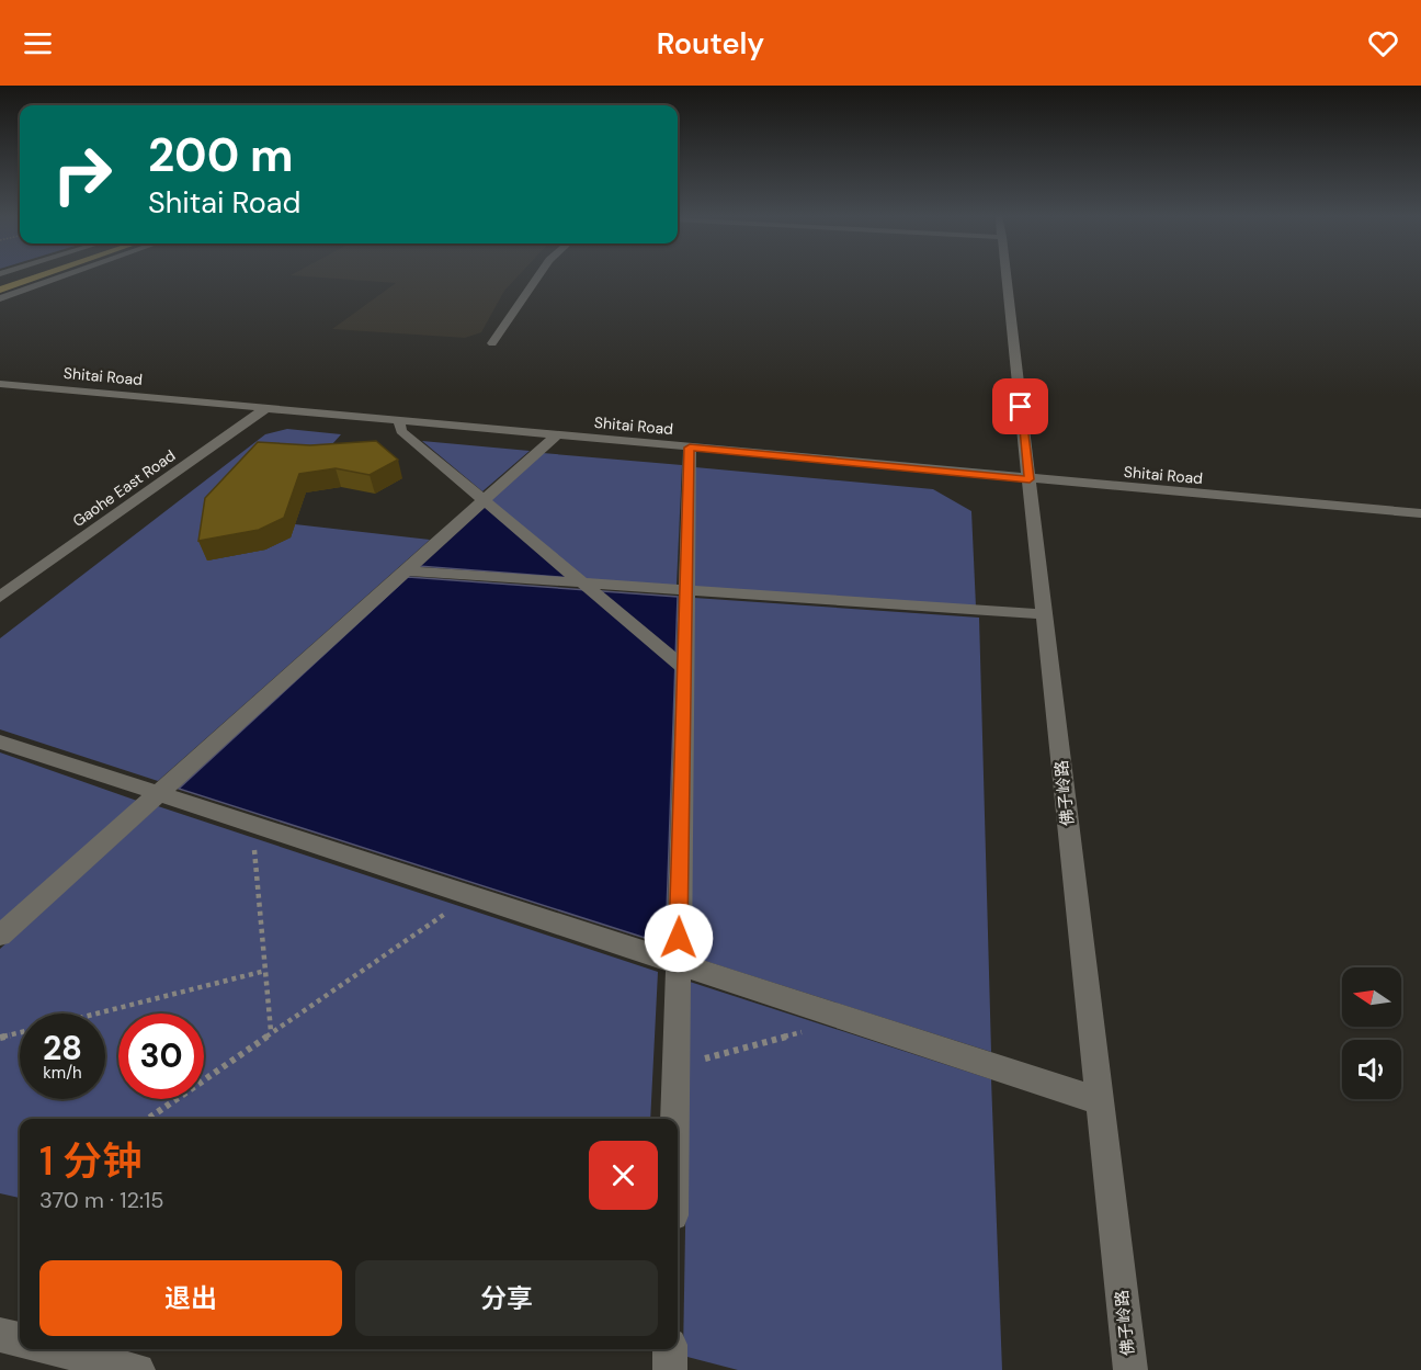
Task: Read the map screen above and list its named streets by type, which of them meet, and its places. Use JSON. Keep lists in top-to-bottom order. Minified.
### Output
{"streets":{"street":["Shitai Road","Gaohe East Road","佛子岭路"]},"crossings":[["Shitai Road","Gaohe East Road"],["Shitai Road","佛子岭路"]],"north":"left","page":{"header":"Routely","turn":["200 m","Shitai Road"],"speed":"28 km/h","limit":"30","heading":["1 分钟","370 m · 12:15"],"buttons":["退出","分享"]}}
